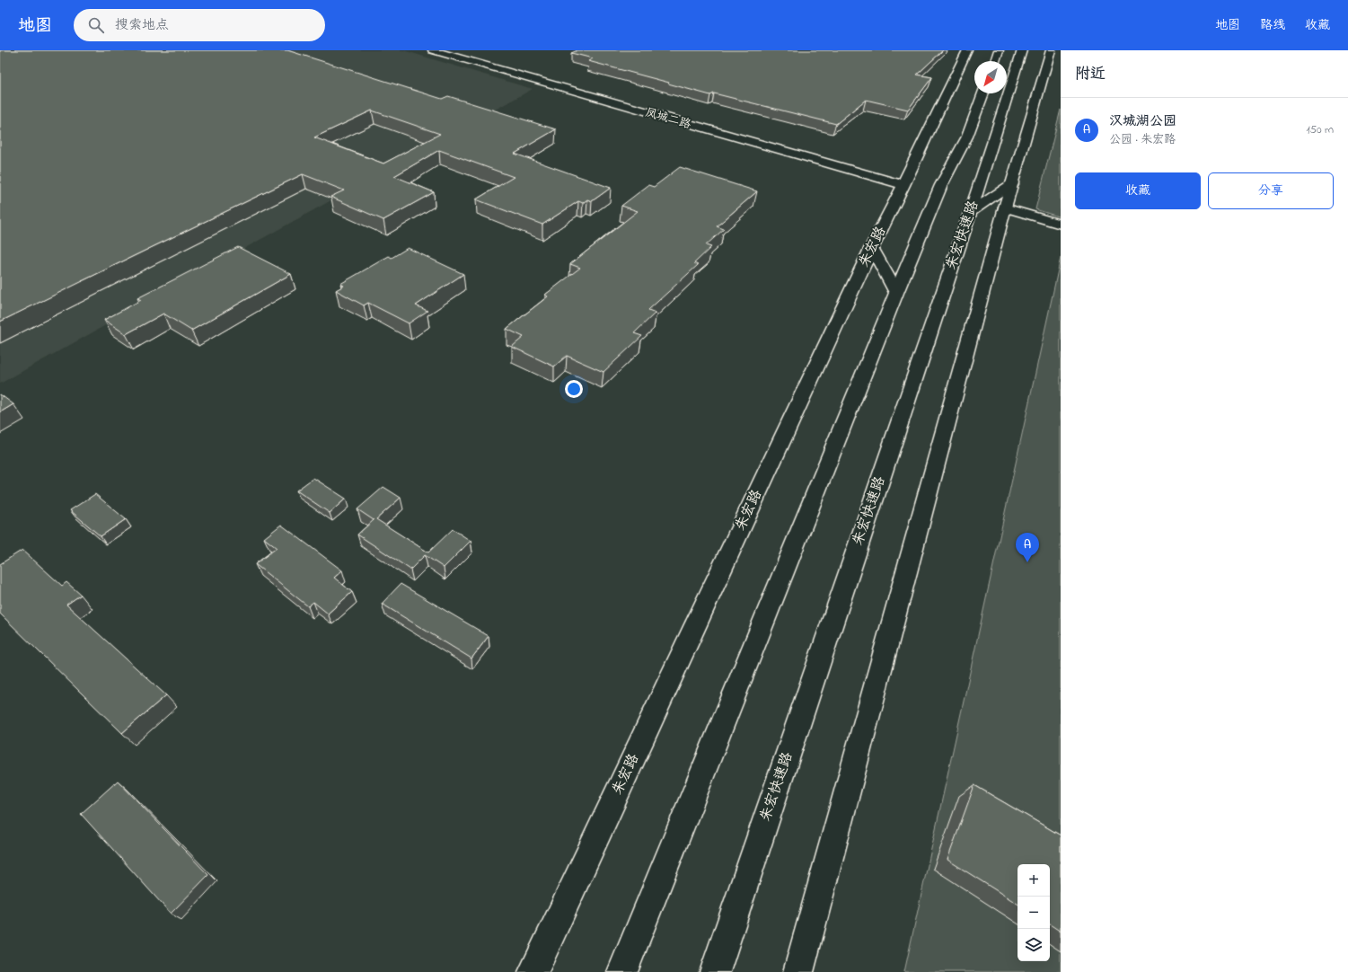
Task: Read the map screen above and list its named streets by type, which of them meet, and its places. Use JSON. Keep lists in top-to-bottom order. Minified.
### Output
{"streets":{"main road":["凤城二路","朱宏快速路","朱宏路"]},"crossings":[["凤城二路","朱宏路"]],"north":"bottom left","page":{"header":"地图","search":"搜索地点","nav":["地图","路线","收藏"],"heading":"附近","list":[{"mark":"A","name":"汉城湖公园","note":"公园 · 朱宏路","value":"150 m"}],"buttons":["收藏","分享"],"pins":"A","map_buttons":["+","−"]}}
